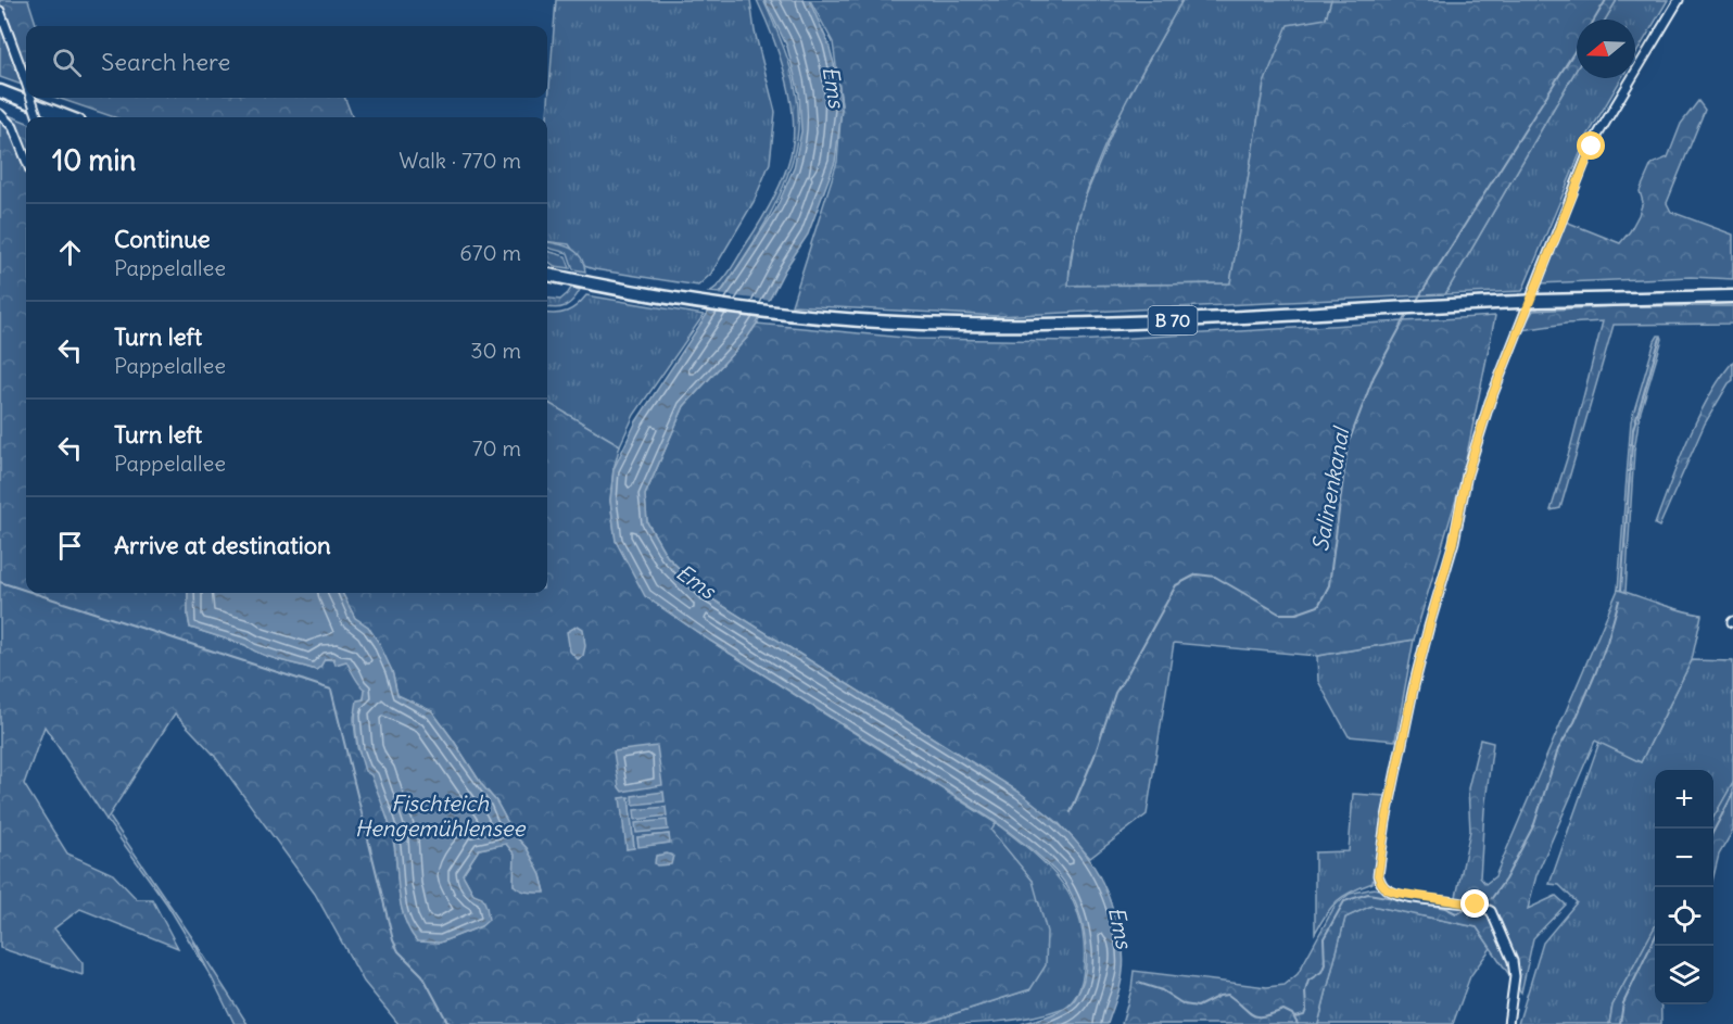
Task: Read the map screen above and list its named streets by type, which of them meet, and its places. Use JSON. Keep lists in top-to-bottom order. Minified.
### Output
{"streets":{"main road":["B 70"]},"water":["Ems","Salinenkanal","Fischteich Hengemühlensee"],"north":"left","page":{"search":"Search here","heading":["10 min","Walk · 770 m"],"list":[["Continue","Pappelallee","670 m"],["Turn left","Pappelallee","30 m"],["Turn left","Pappelallee","70 m"],"Arrive at destination"],"map_buttons":["+","−"]}}
